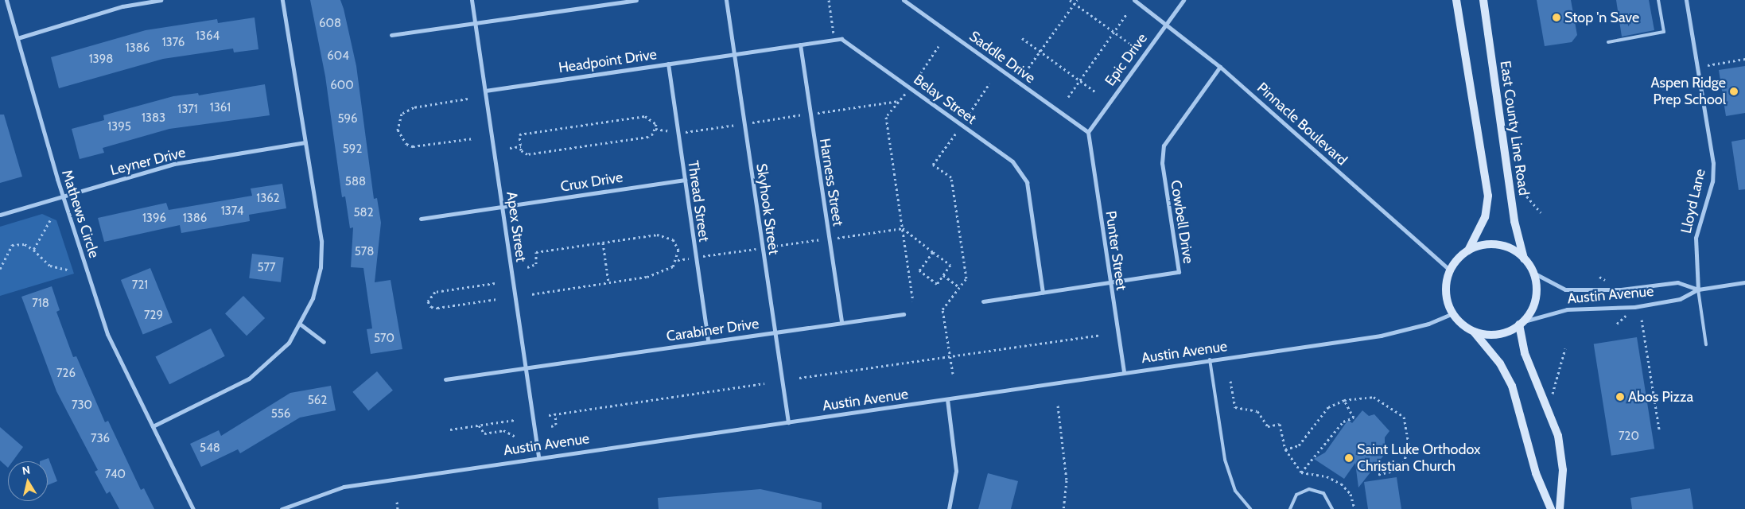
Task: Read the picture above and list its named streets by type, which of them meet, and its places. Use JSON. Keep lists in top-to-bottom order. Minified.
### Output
{"streets":{"main road":["East County Line Road"],"street":["Saddle Drive","Epic Drive","Headpoint Drive","Belay Street","Pinnacle Boulevard","Leyner Drive","Crux Drive","Harness Street","Thread Street","Lloyd Lane","Skyhook Street","Mathews Circle","Cowbell Drive","Apex Street","Punter Street","Austin Avenue","Carabiner Drive"]},"crossings":[["Saddle Drive","Epic Drive"],["Saddle Drive","Punter Street"],["Epic Drive","Pinnacle Boulevard"],["Epic Drive","Punter Street"],["Headpoint Drive","Belay Street"],["Headpoint Drive","Thread Street"],["Headpoint Drive","Skyhook Street"],["Headpoint Drive","Apex Street"],["Belay Street","Harness Street"],["Belay Street","Skyhook Street"],["Belay Street","Cowbell Drive"],["Pinnacle Boulevard","East County Line Road"],["Pinnacle Boulevard","Cowbell Drive"],["Pinnacle Boulevard","Austin Avenue"],["East County Line Road","Austin Avenue"],["Leyner Drive","Mathews Circle"],["Crux Drive","Thread Street"],["Crux Drive","Apex Street"],["Harness Street","Carabiner Drive"],["Thread Street","Carabiner Drive"],["Lloyd Lane","Austin Avenue"],["Skyhook Street","Austin Avenue"],["Skyhook Street","Carabiner Drive"],["Cowbell Drive","Punter Street"],["Apex Street","Austin Avenue"],["Apex Street","Carabiner Drive"],["Punter Street","Austin Avenue"]],"places":["Stop 'n Save","Aspen Ridge Prep School","Abos Pizza","Saint Luke Orthodox Christian Church"],"house_numbers":["608","1364","1376","1386","604","1398","600","1361","1371","1383","596","1395","592","588","1362","1374","582","1396","1386","578","577","721","718","729","570","726","562","730","556","720","736","548","740"],"north":"top"}
